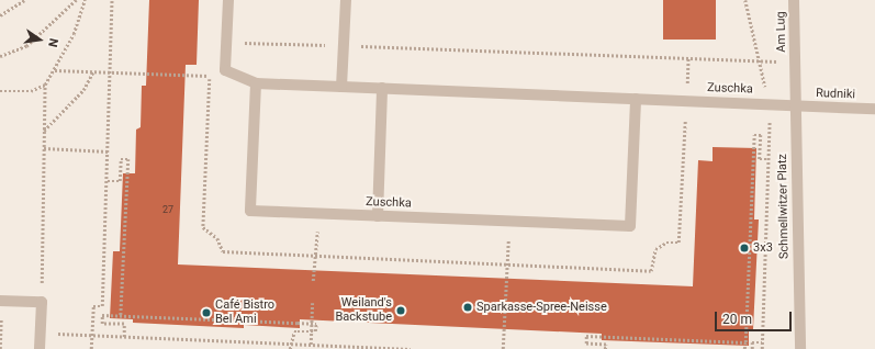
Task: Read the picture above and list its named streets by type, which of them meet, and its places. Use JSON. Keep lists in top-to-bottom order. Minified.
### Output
{"streets":{"street":["Am Lug","Zuschka","Rudniki","Schmellwitzer Platz"]},"crossings":[["Am Lug","Schmellwitzer Platz"],["Zuschka","Rudniki"],["Zuschka","Schmellwitzer Platz"],["Rudniki","Schmellwitzer Platz"]],"places":["3x3","Sparkasse-Spree-Neisse","Weiland's Backstube","Café Bistro Bel Ami"],"house_numbers":["27"],"scale_bar":"20 m","north":"right"}
